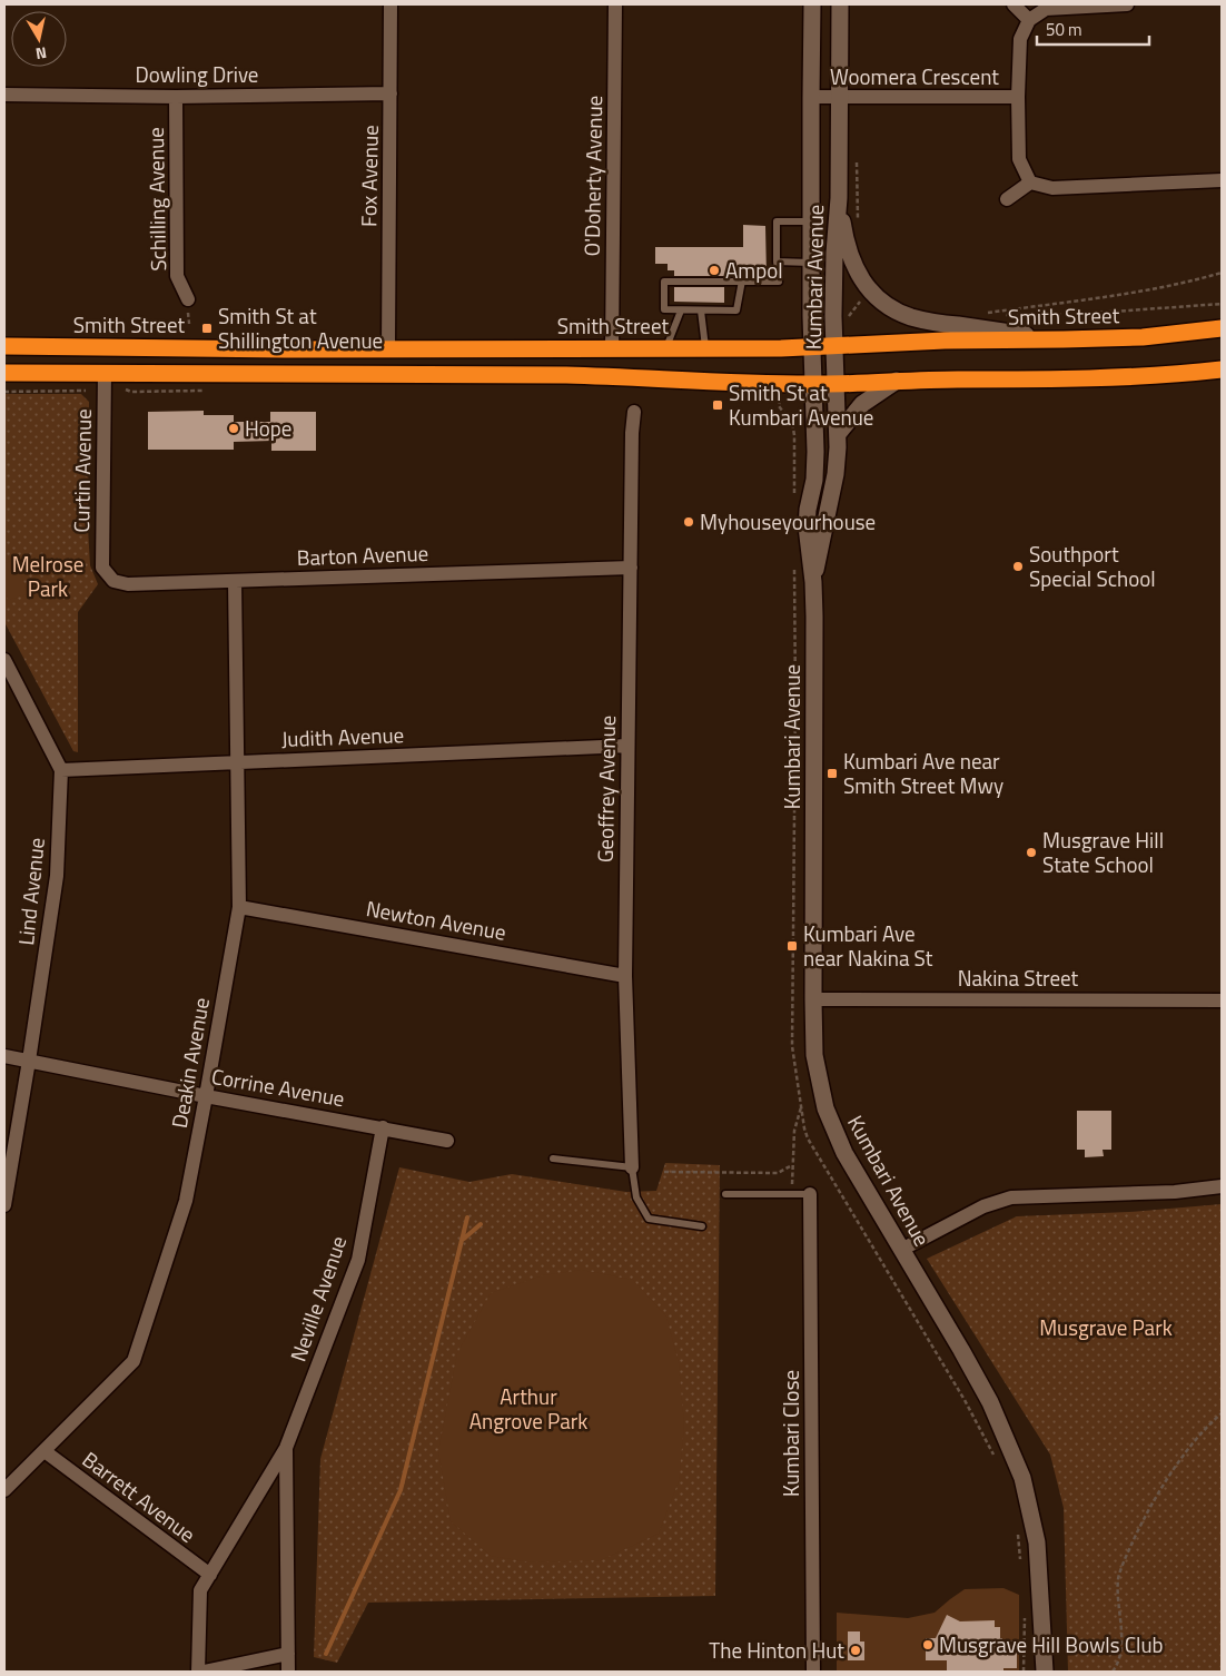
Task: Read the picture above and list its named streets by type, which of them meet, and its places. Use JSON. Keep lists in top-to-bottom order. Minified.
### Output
{"streets":{"highway":["Smith Street"],"main road":["Kumbari Avenue"],"street":["Dowling Drive","Woomera Crescent","Fox Avenue","O'Doherty Avenue","Schilling Avenue","Curtin Avenue","Barton Avenue","Judith Avenue","Geoffrey Avenue","Lind Avenue","Newton Avenue","Nakina Street","Deakin Avenue","Corrine Avenue","Neville Avenue","Kumbari Close","Barrett Avenue"]},"crossings":[["Dowling Drive","Fox Avenue"],["Dowling Drive","Schilling Avenue"],["Woomera Crescent","Kumbari Avenue"],["Fox Avenue","Smith Street"],["O'Doherty Avenue","Smith Street"],["Kumbari Avenue","Smith Street"],["Kumbari Avenue","Nakina Street"],["Curtin Avenue","Barton Avenue"],["Barton Avenue","Geoffrey Avenue"],["Barton Avenue","Deakin Avenue"],["Judith Avenue","Geoffrey Avenue"],["Judith Avenue","Lind Avenue"],["Judith Avenue","Deakin Avenue"],["Geoffrey Avenue","Newton Avenue"],["Lind Avenue","Corrine Avenue"],["Newton Avenue","Deakin Avenue"],["Deakin Avenue","Corrine Avenue"],["Deakin Avenue","Barrett Avenue"],["Corrine Avenue","Neville Avenue"],["Neville Avenue","Barrett Avenue"]],"parks":["Melrose Park","Musgrave Park","Arthur Angrove Park"],"places":{"other":["Ampol","Hope","Myhouseyourhouse","Southport Special School","Musgrave Hill State School","Musgrave Hill Bowls Club","The Hinton Hut"],"transit":["Smith St at Shillington Avenue","Smith St at Kumbari Avenue","Kumbari Ave near Smith Street Mwy","Kumbari Ave near Nakina St"]},"scale_bar":"50 m","north":"bottom"}
